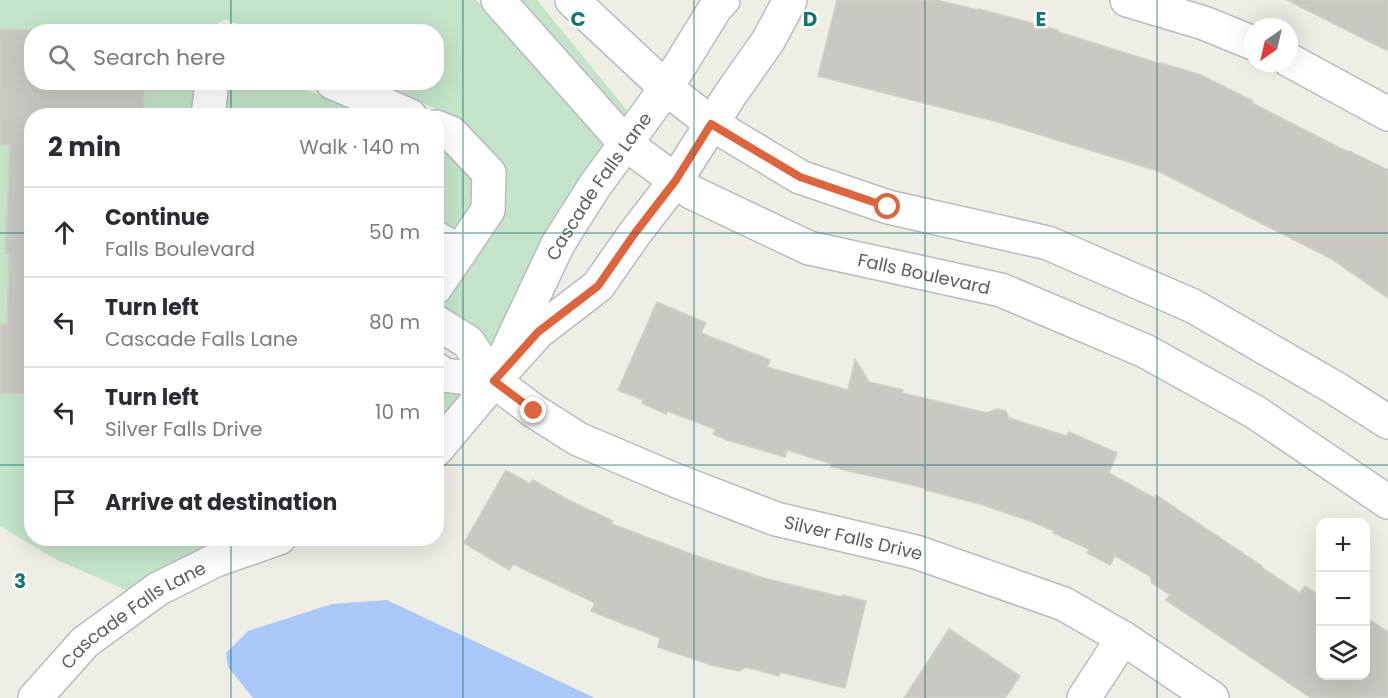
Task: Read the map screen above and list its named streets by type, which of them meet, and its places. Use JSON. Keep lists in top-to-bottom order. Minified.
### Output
{"streets":{"street":["Cascade Falls Lane","Falls Boulevard","Silver Falls Drive"]},"crossings":[["Cascade Falls Lane","Falls Boulevard"],["Cascade Falls Lane","Silver Falls Drive"]],"north":"bottom left","page":{"search":"Search here","heading":["2 min","Walk · 140 m"],"list":[["Continue","Falls Boulevard","50 m"],["Turn left","Cascade Falls Lane","80 m"],["Turn left","Silver Falls Drive","10 m"],"Arrive at destination"],"map_buttons":["+","−"]},"grid":{"columns":["C","D","E"],"rows":["3"]}}
